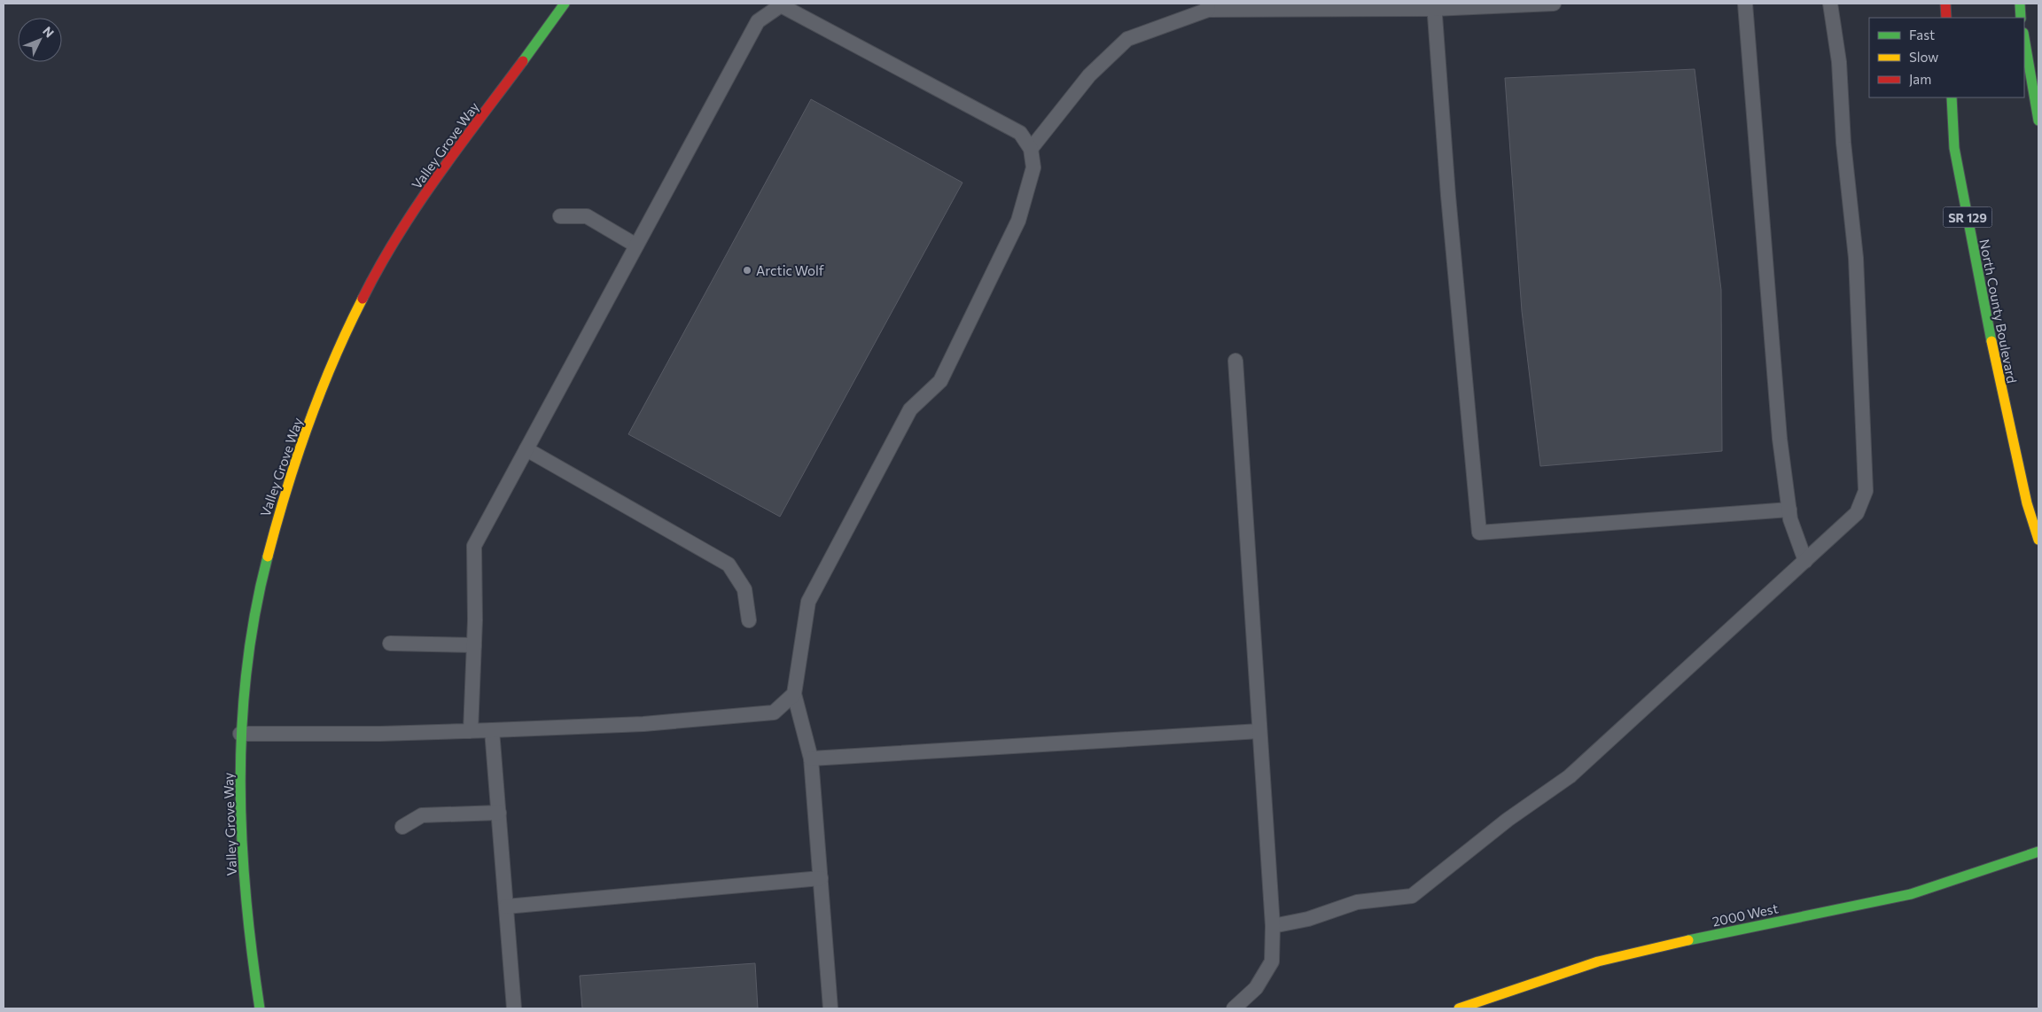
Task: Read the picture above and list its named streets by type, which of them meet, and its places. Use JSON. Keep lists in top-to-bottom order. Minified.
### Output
{"streets":{"street":["Valley Grove Way","SR 129","North County Boulevard","2000 West"]},"places":["Arctic Wolf"],"legend":["Fast","Slow","Jam"],"north":"top right"}
